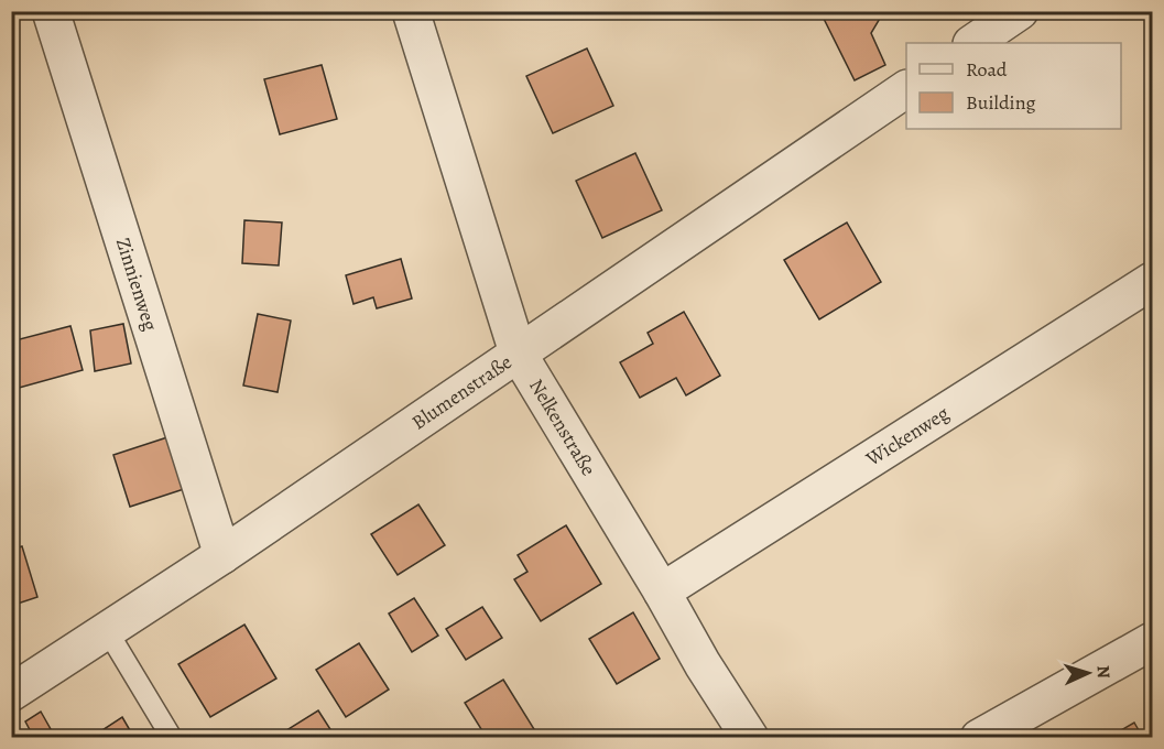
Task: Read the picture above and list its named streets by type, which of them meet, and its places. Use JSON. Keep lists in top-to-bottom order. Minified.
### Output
{"streets":{"street":["Zinnienweg","Blumenstraße","Nelkenstraße","Wickenweg"]},"crossings":[["Zinnienweg","Blumenstraße"],["Blumenstraße","Nelkenstraße"],["Nelkenstraße","Wickenweg"]],"legend":["Road","Building"],"north":"right"}
